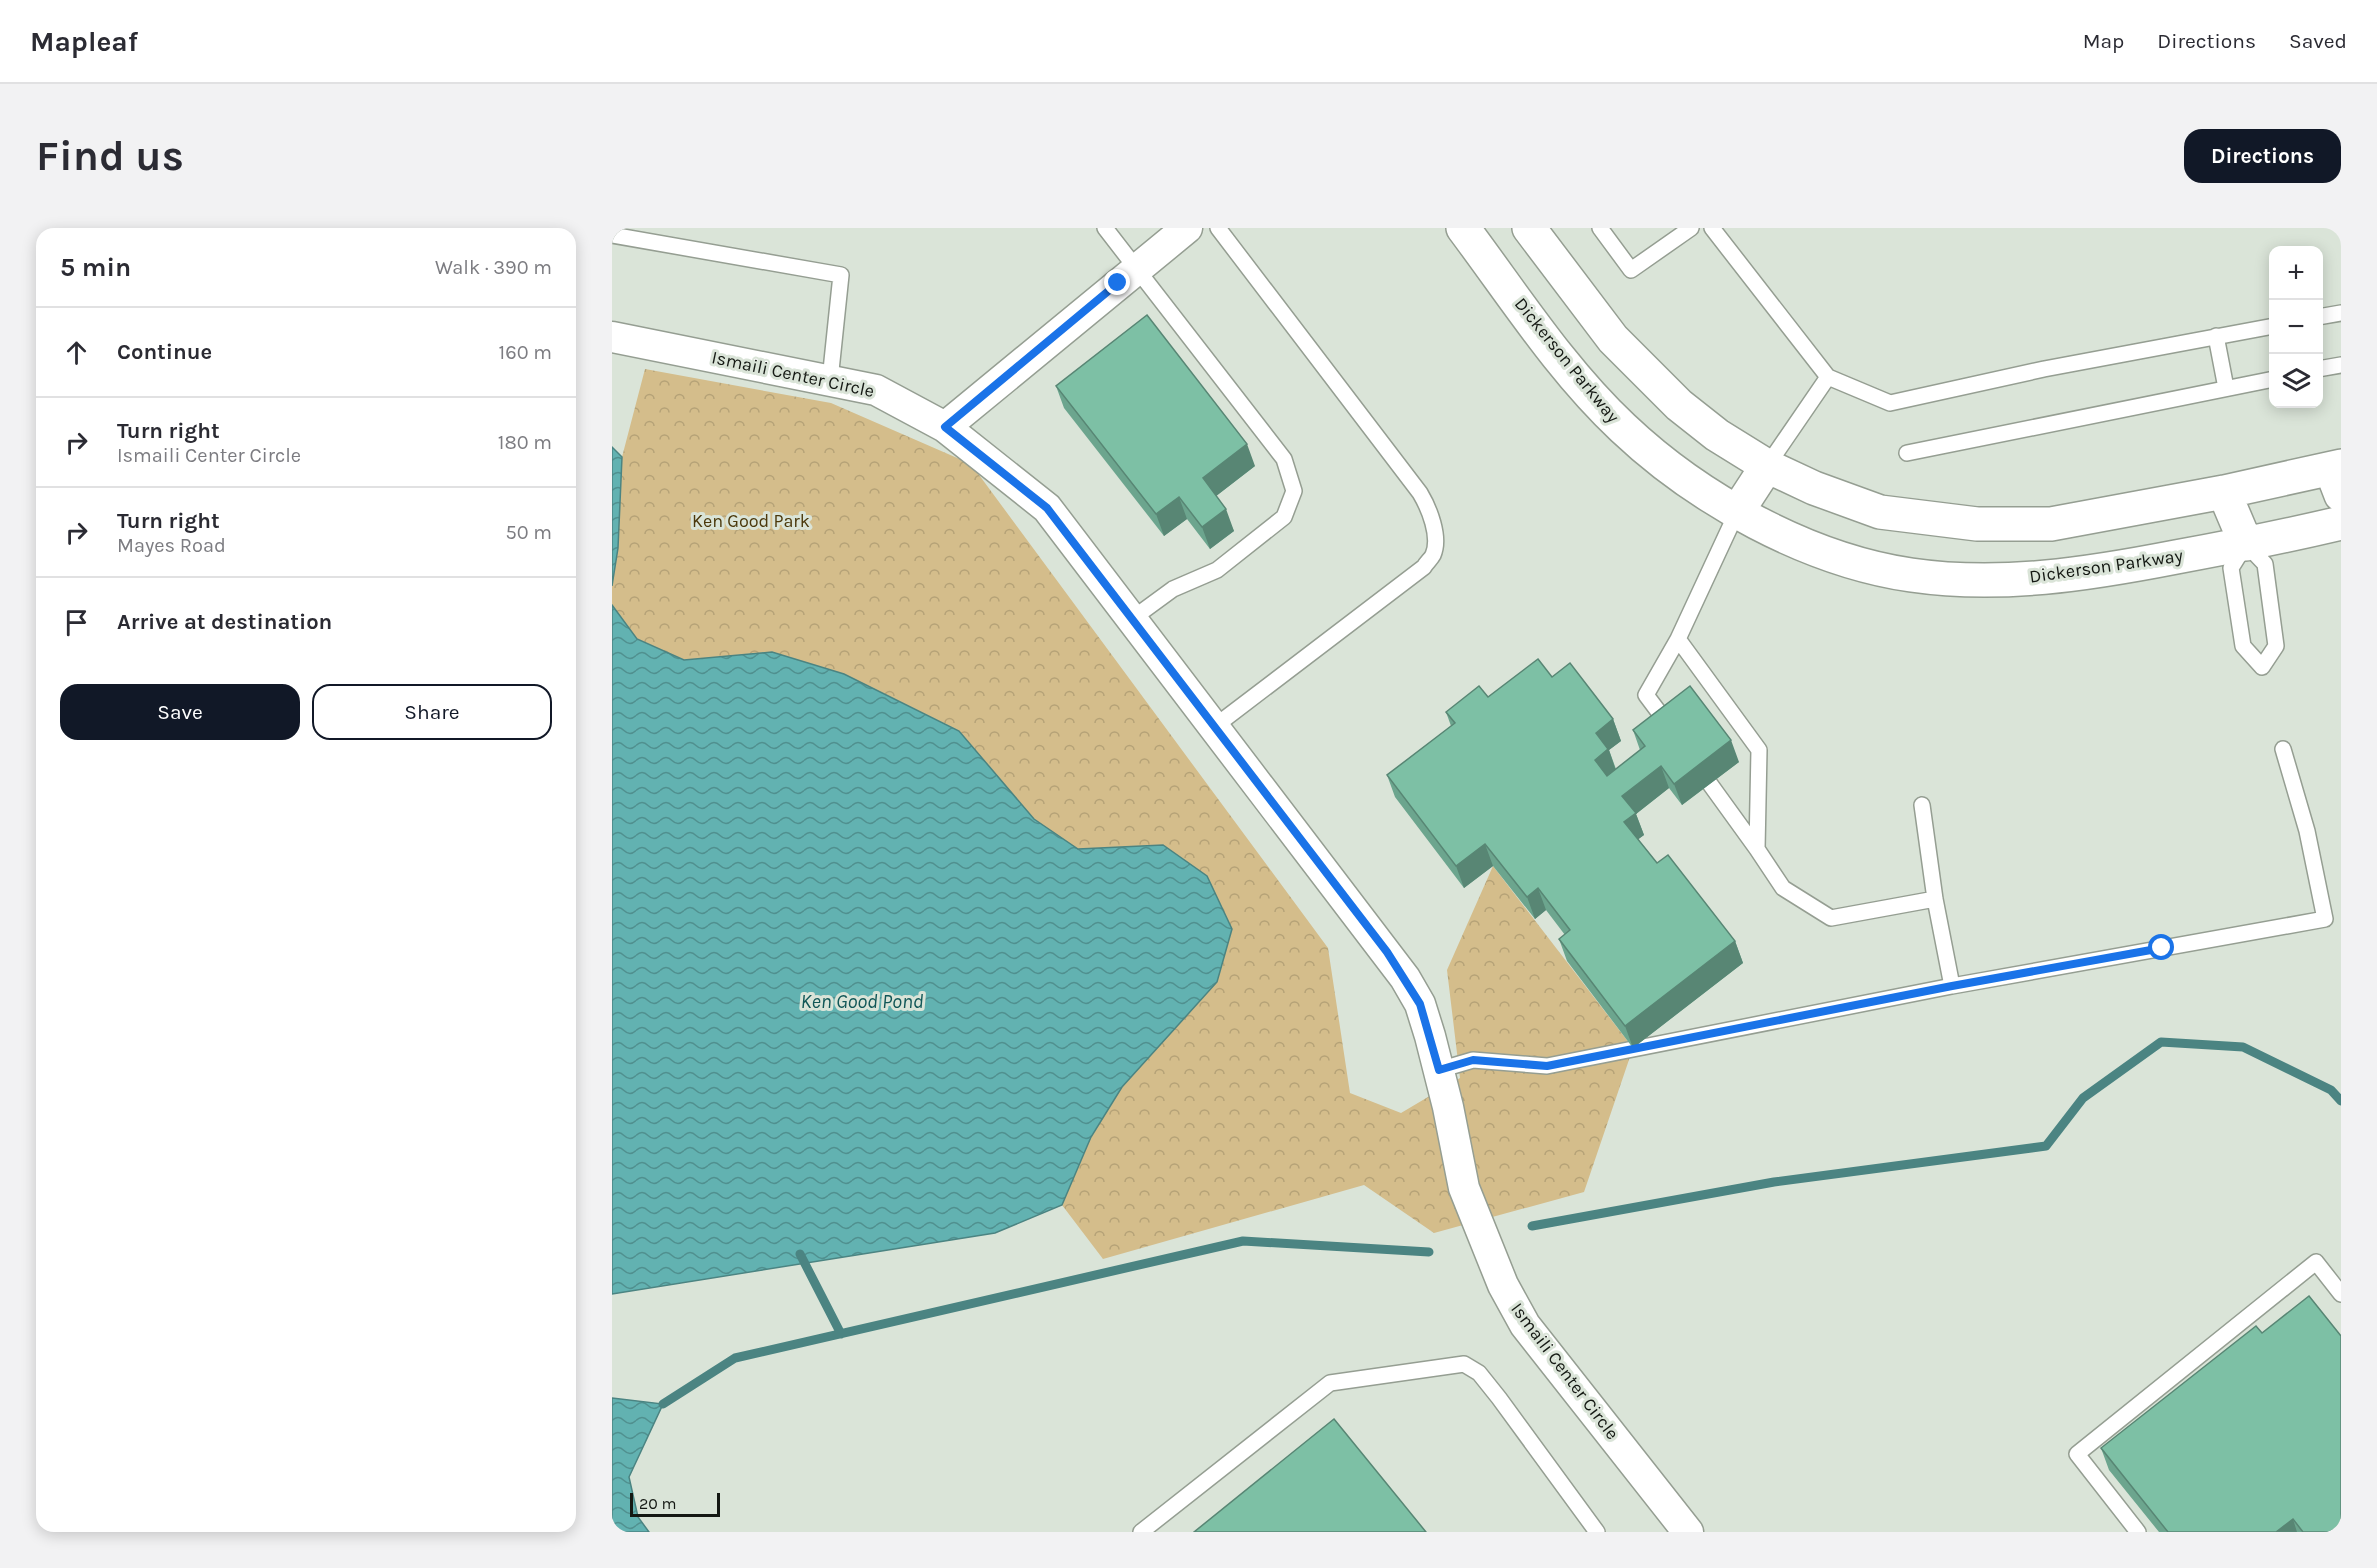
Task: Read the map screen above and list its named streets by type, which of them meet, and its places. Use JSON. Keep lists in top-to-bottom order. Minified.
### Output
{"streets":{"street":["Dickerson Parkway","Ismaili Center Circle"]},"water":["Ken Good Pond"],"parks":["Ken Good Park"],"scale_bar":"20 m","page":{"header":"Mapleaf","nav":["Map","Directions","Saved"],"buttons":["Directions",["Save","Share"]],"title":"Find us","heading":["5 min","Walk · 390 m"],"map_buttons":["+","−"],"list":[["Continue","160 m"],["Turn right","Ismaili Center Circle","180 m"],["Turn right","Mayes Road","50 m"],"Arrive at destination"],"scale":"20 m"}}
